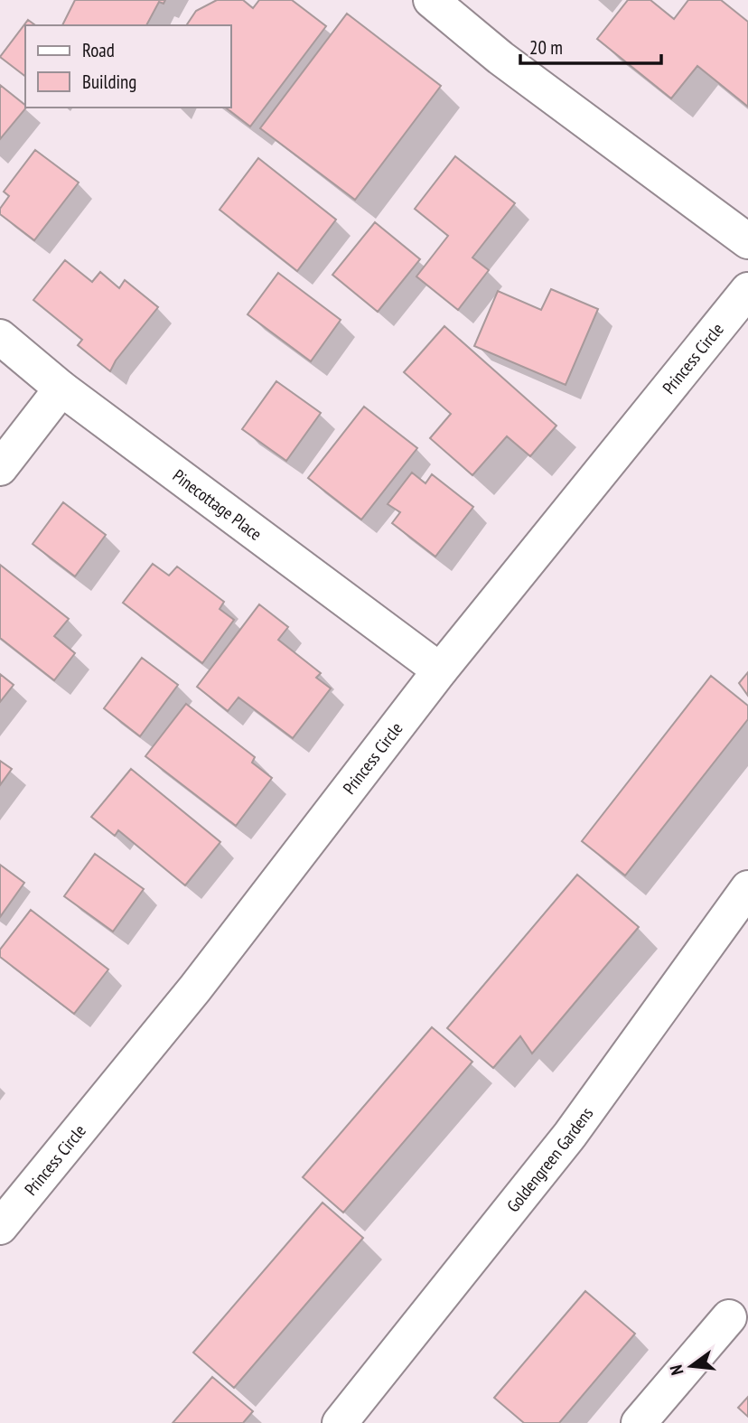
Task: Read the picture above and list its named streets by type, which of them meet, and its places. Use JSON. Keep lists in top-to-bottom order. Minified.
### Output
{"streets":{"street":["Princess Circle","Pinecottage Place","Goldengreen Gardens"]},"crossings":[["Princess Circle","Pinecottage Place"]],"legend":["Road","Building"],"scale_bar":"20 m","north":"left"}
